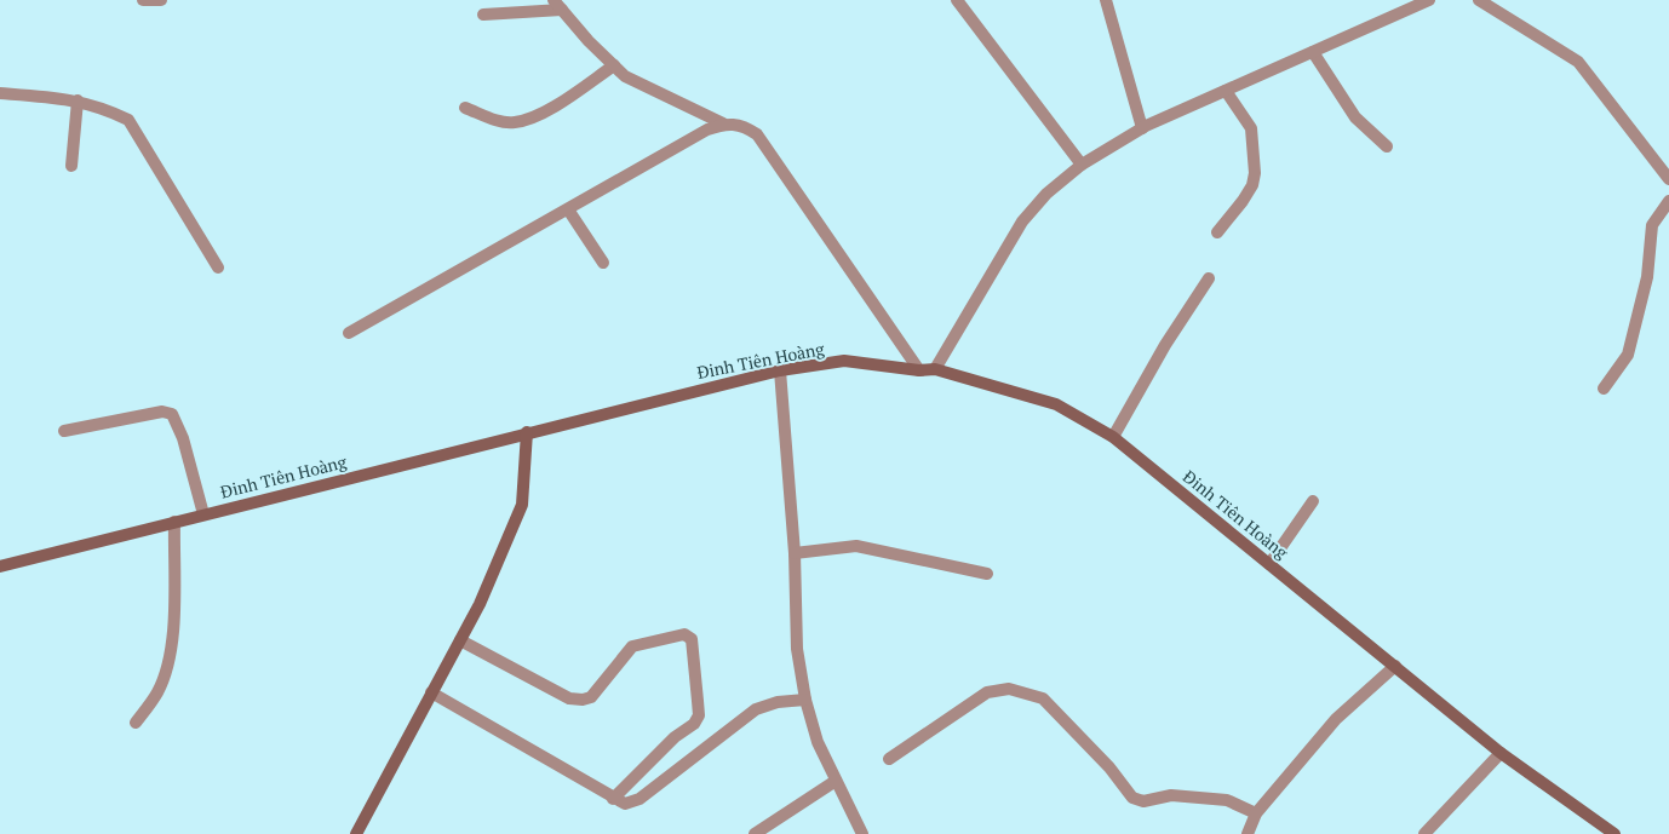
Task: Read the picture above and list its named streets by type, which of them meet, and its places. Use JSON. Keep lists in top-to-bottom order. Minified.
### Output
{"streets":{"main road":["Đinh Tiên Hoàng"]}}
